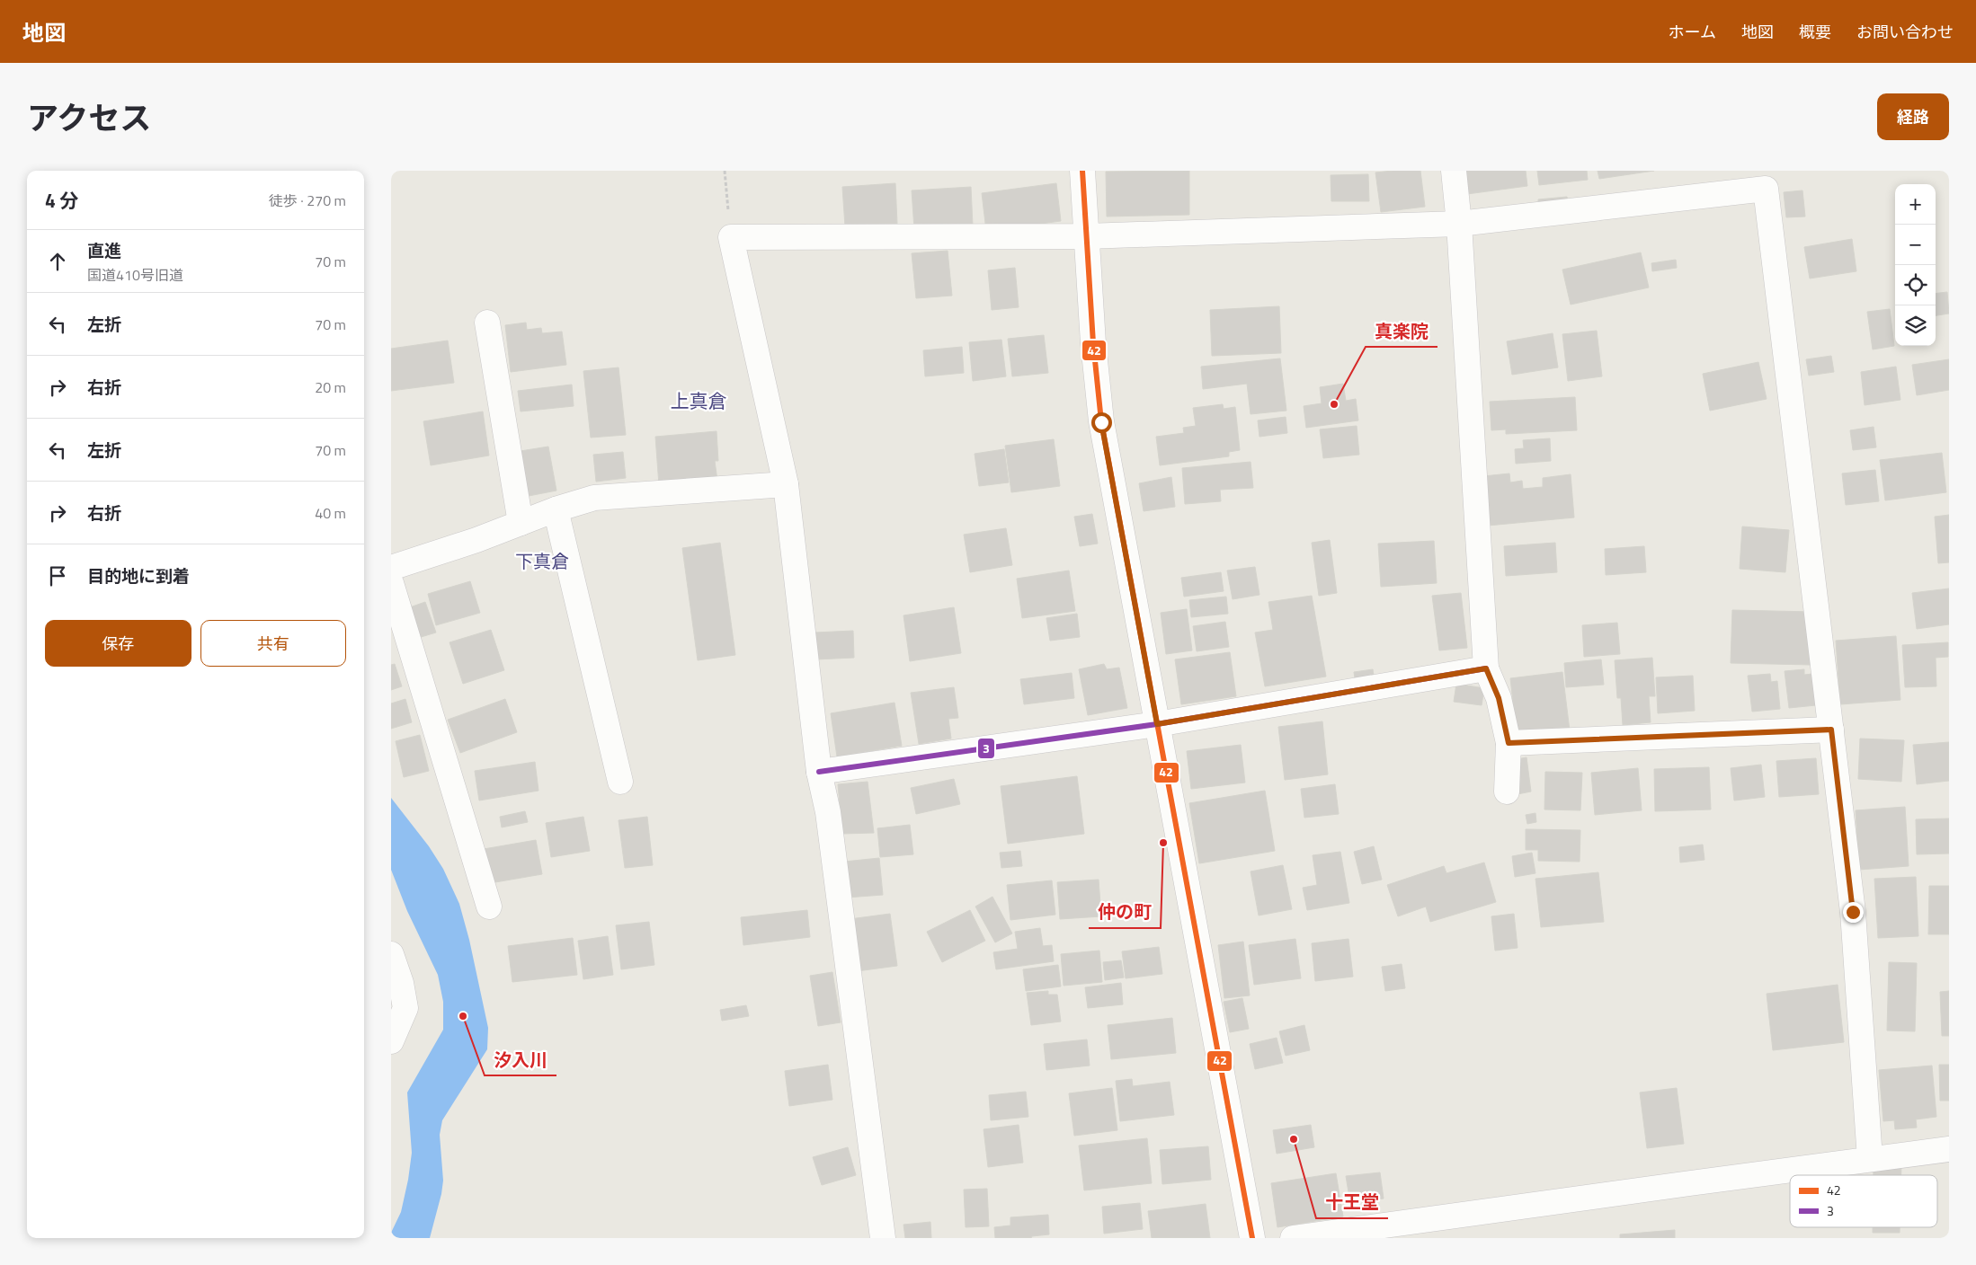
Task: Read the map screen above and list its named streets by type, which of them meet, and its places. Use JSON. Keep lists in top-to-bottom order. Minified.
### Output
{"districts":["上真倉","下真倉"],"places":["真楽院","仲の町","汐入川","十王堂"],"lines":["transit line 42","transit line 3"],"legend":["42","3"],"page":{"header":"地図","nav":["ホーム","地図","概要","お問い合わせ"],"title":"アクセス","buttons":["経路",["保存","共有"]],"heading":["4 分","徒歩 · 270 m"],"map_buttons":["+","−"],"list":[["直進","国道410号旧道","70 m"],["左折","70 m"],["右折","20 m"],["左折","70 m"],["右折","40 m"],"目的地に到着"]}}
